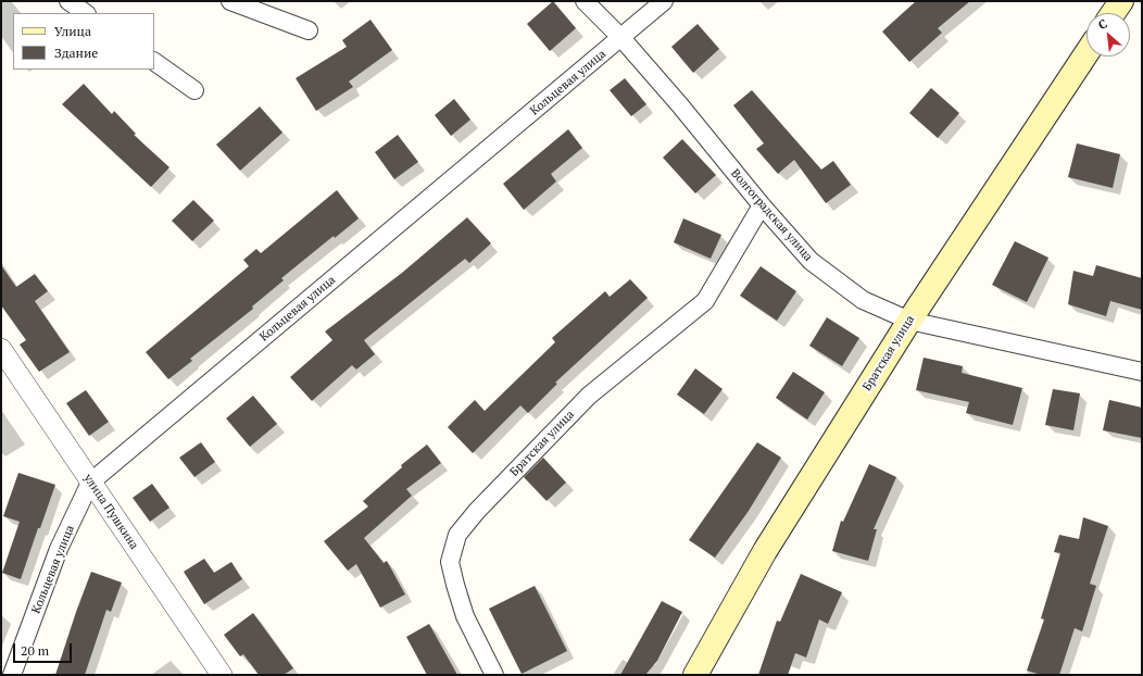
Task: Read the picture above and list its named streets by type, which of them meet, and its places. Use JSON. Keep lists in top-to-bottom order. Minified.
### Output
{"streets":{"main road":["Братская улица"],"street":["Кольцевая улица","Волгоградская улица","улица Пушкина"]},"crossings":[["Кольцевая улица","Волгоградская улица"],["Кольцевая улица","улица Пушкина"],["Волгоградская улица","Братская улица"]],"legend":["Улица","Здание"],"scale_bar":"20 m","north":"top left"}
